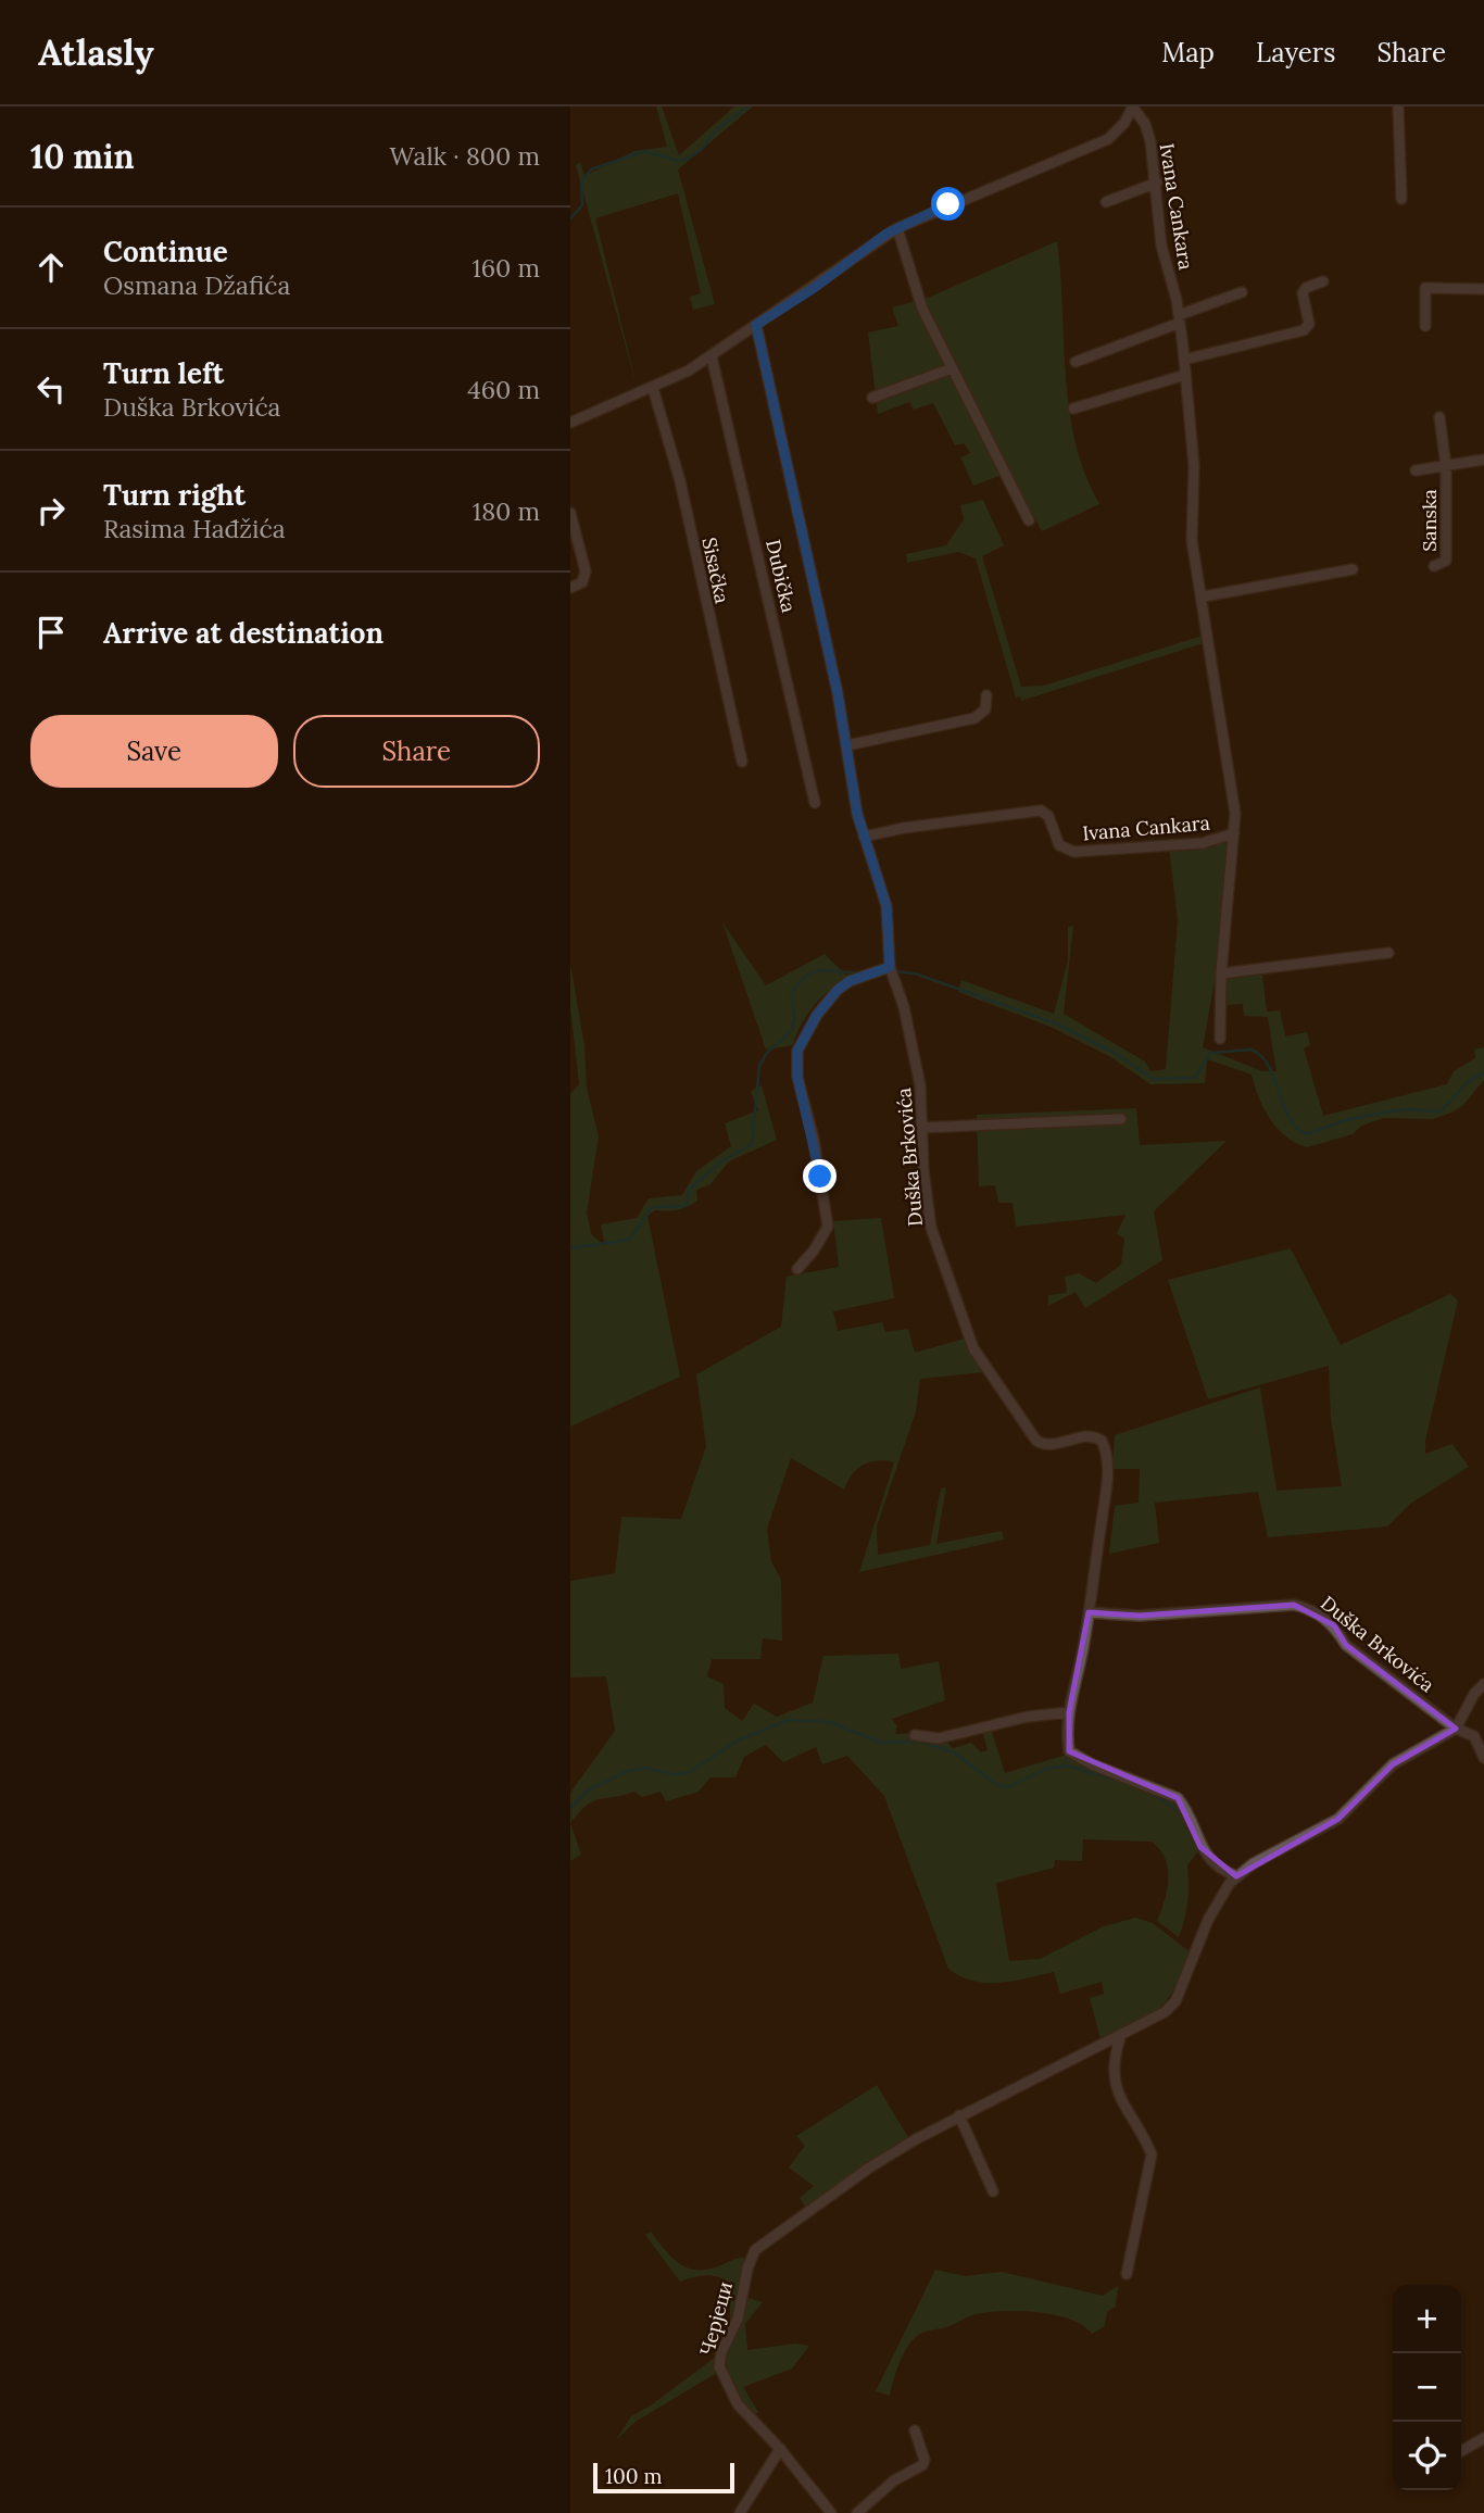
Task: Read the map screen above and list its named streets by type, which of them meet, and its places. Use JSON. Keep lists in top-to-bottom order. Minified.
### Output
{"streets":{"street":["Ivana Cankara","Sanska","Sisačka","Dubička","Duška Brkovića","Черјеци"]},"crossings":[["Ivana Cankara","Duška Brkovića"],["Duška Brkovića","Черјеци"]],"scale_bar":"100 m","page":{"header":"Atlasly","nav":["Map","Layers","Share"],"heading":["10 min","Walk · 800 m"],"list":[["Continue","Osmana Džafića","160 m"],["Turn left","Duška Brkovića","460 m"],["Turn right","Rasima Hađžića","180 m"],"Arrive at destination"],"buttons":["Save","Share"],"map_buttons":["+","−"],"scale":"100 m"}}
